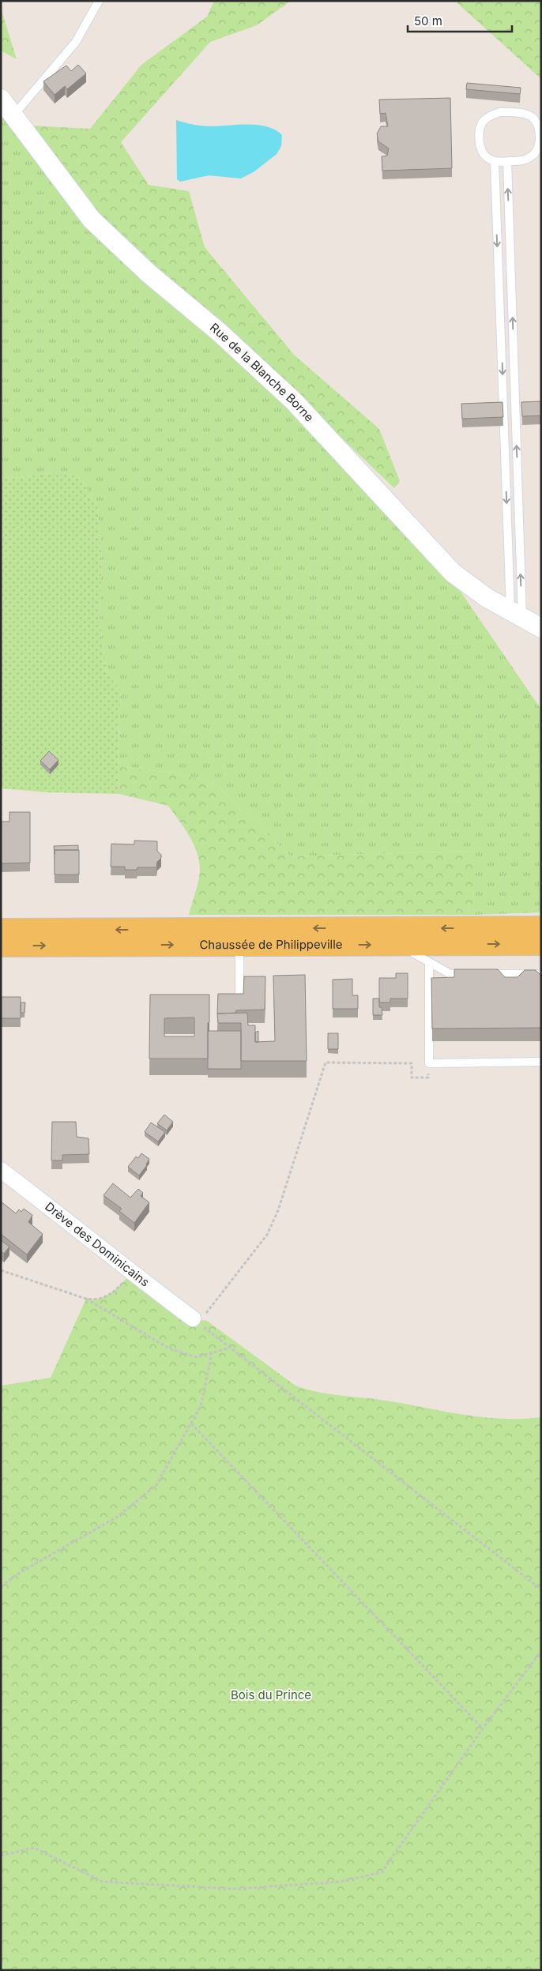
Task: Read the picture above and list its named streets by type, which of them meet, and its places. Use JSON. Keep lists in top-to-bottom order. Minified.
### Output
{"streets":{"main road":["Chaussée de Philippeville"],"street":["Rue de la Blanche Borne","Drève des Dominicains"]},"parks":["Bois du Prince"],"scale_bar":"50 m"}
